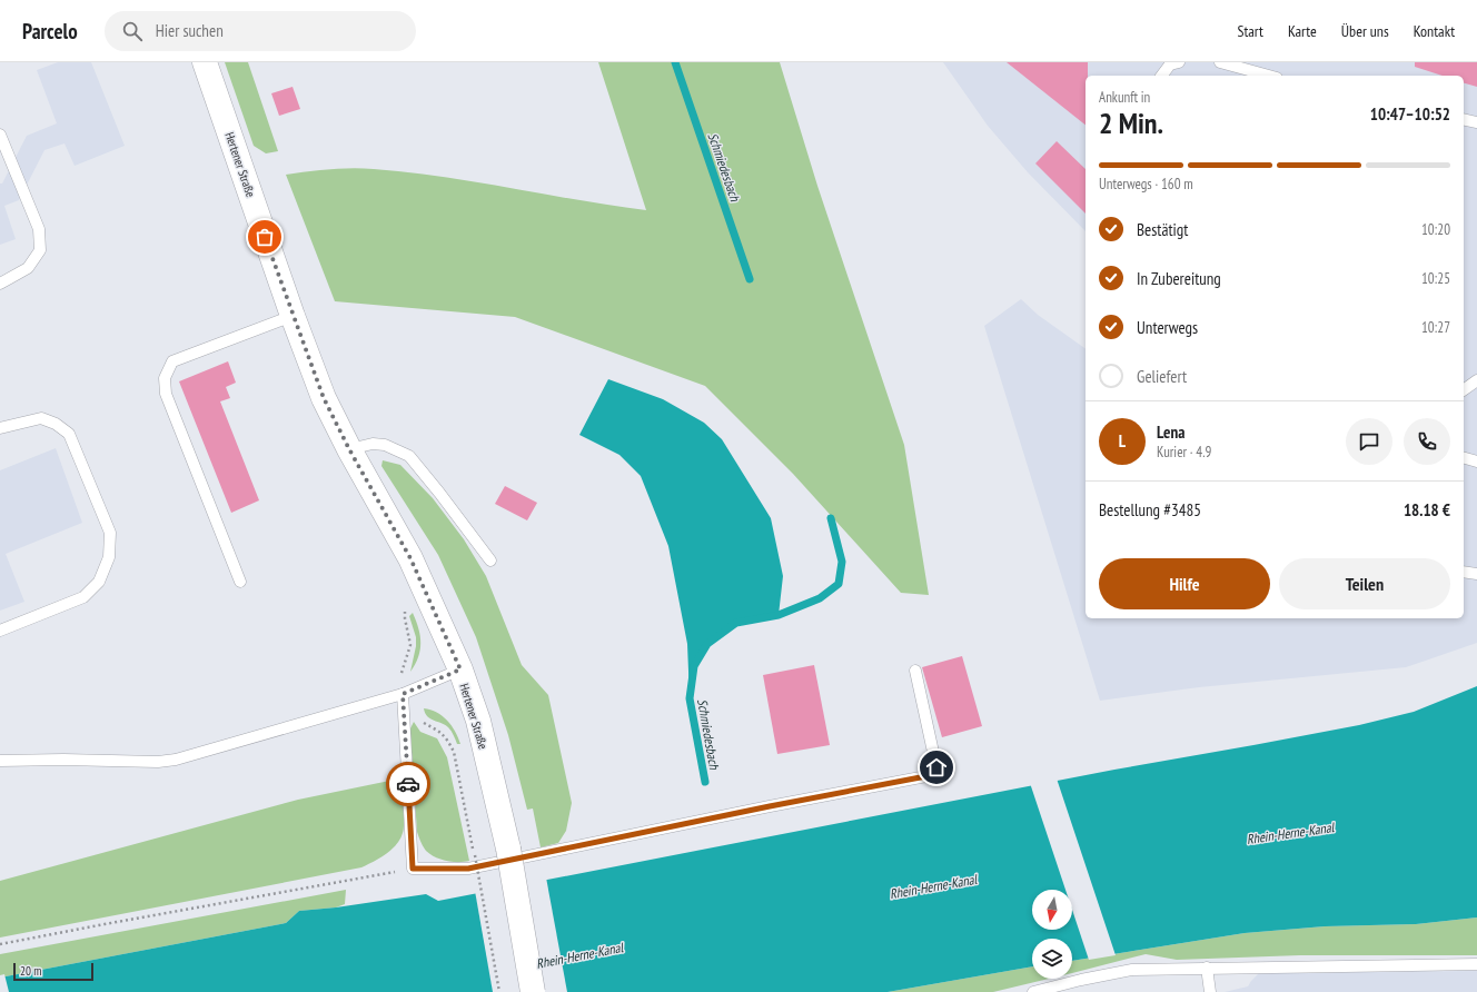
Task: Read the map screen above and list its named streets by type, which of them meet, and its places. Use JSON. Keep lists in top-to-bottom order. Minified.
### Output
{"streets":{"main road":["Hertener Straße"]},"water":["Schmiedesbach","Rhein-Herne-Kanal"],"scale_bar":"20 m","north":"bottom","page":{"header":"Parcelo","search":"Hier suchen","nav":["Start","Karte","Über uns","Kontakt"],"heading":["2 Min.","Ankunft in","10:47–10:52"],"panel":["Lena","Kurier · 4.9","Bestellung #3485","18.18 €"],"bar":"Unterwegs · 160 m","list":[["Bestätigt","10:20"],["In Zubereitung","10:25"],["Unterwegs","10:27"],"Geliefert"],"round":"L","buttons":["Hilfe","Teilen"],"scale":"20 m"}}
